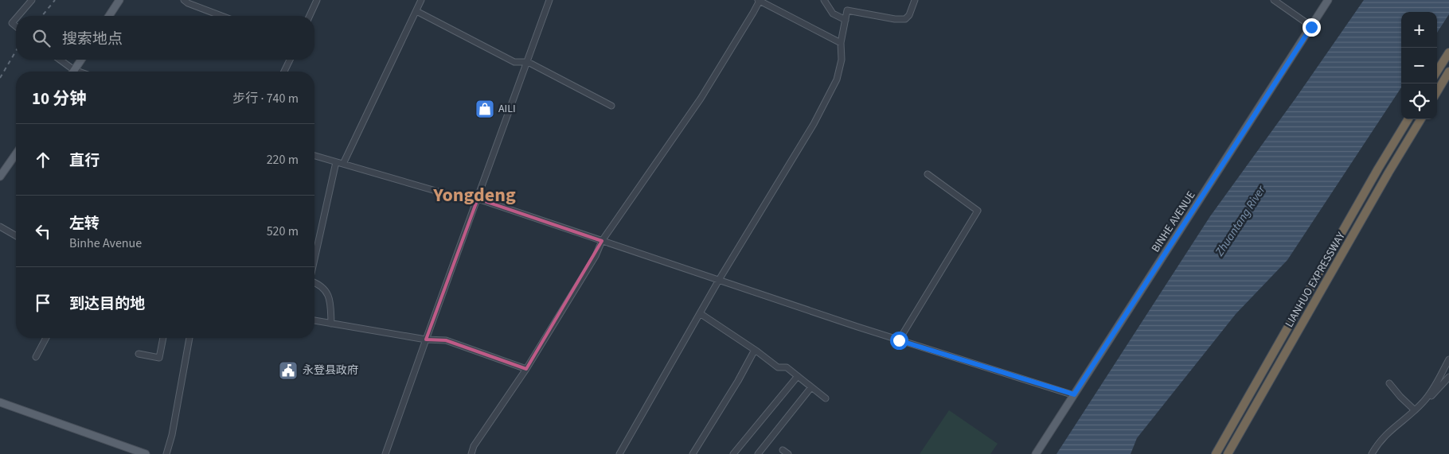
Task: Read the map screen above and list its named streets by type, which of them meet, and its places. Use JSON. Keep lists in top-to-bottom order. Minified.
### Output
{"streets":{"highway":["LIANHUO EXPRESSWAY"],"main road":["BINHE AVENUE"]},"districts":["Yongdeng"],"water":["Zhuantang River"],"places":{"shop":["AILI"],"public building":["永登县政府"]},"page":{"map_buttons":["+","−"],"search":"搜索地点","heading":["10 分钟","步行 · 740 m"],"list":[["直行","220 m"],["左转","Binhe Avenue","520 m"],"到达目的地"]}}
